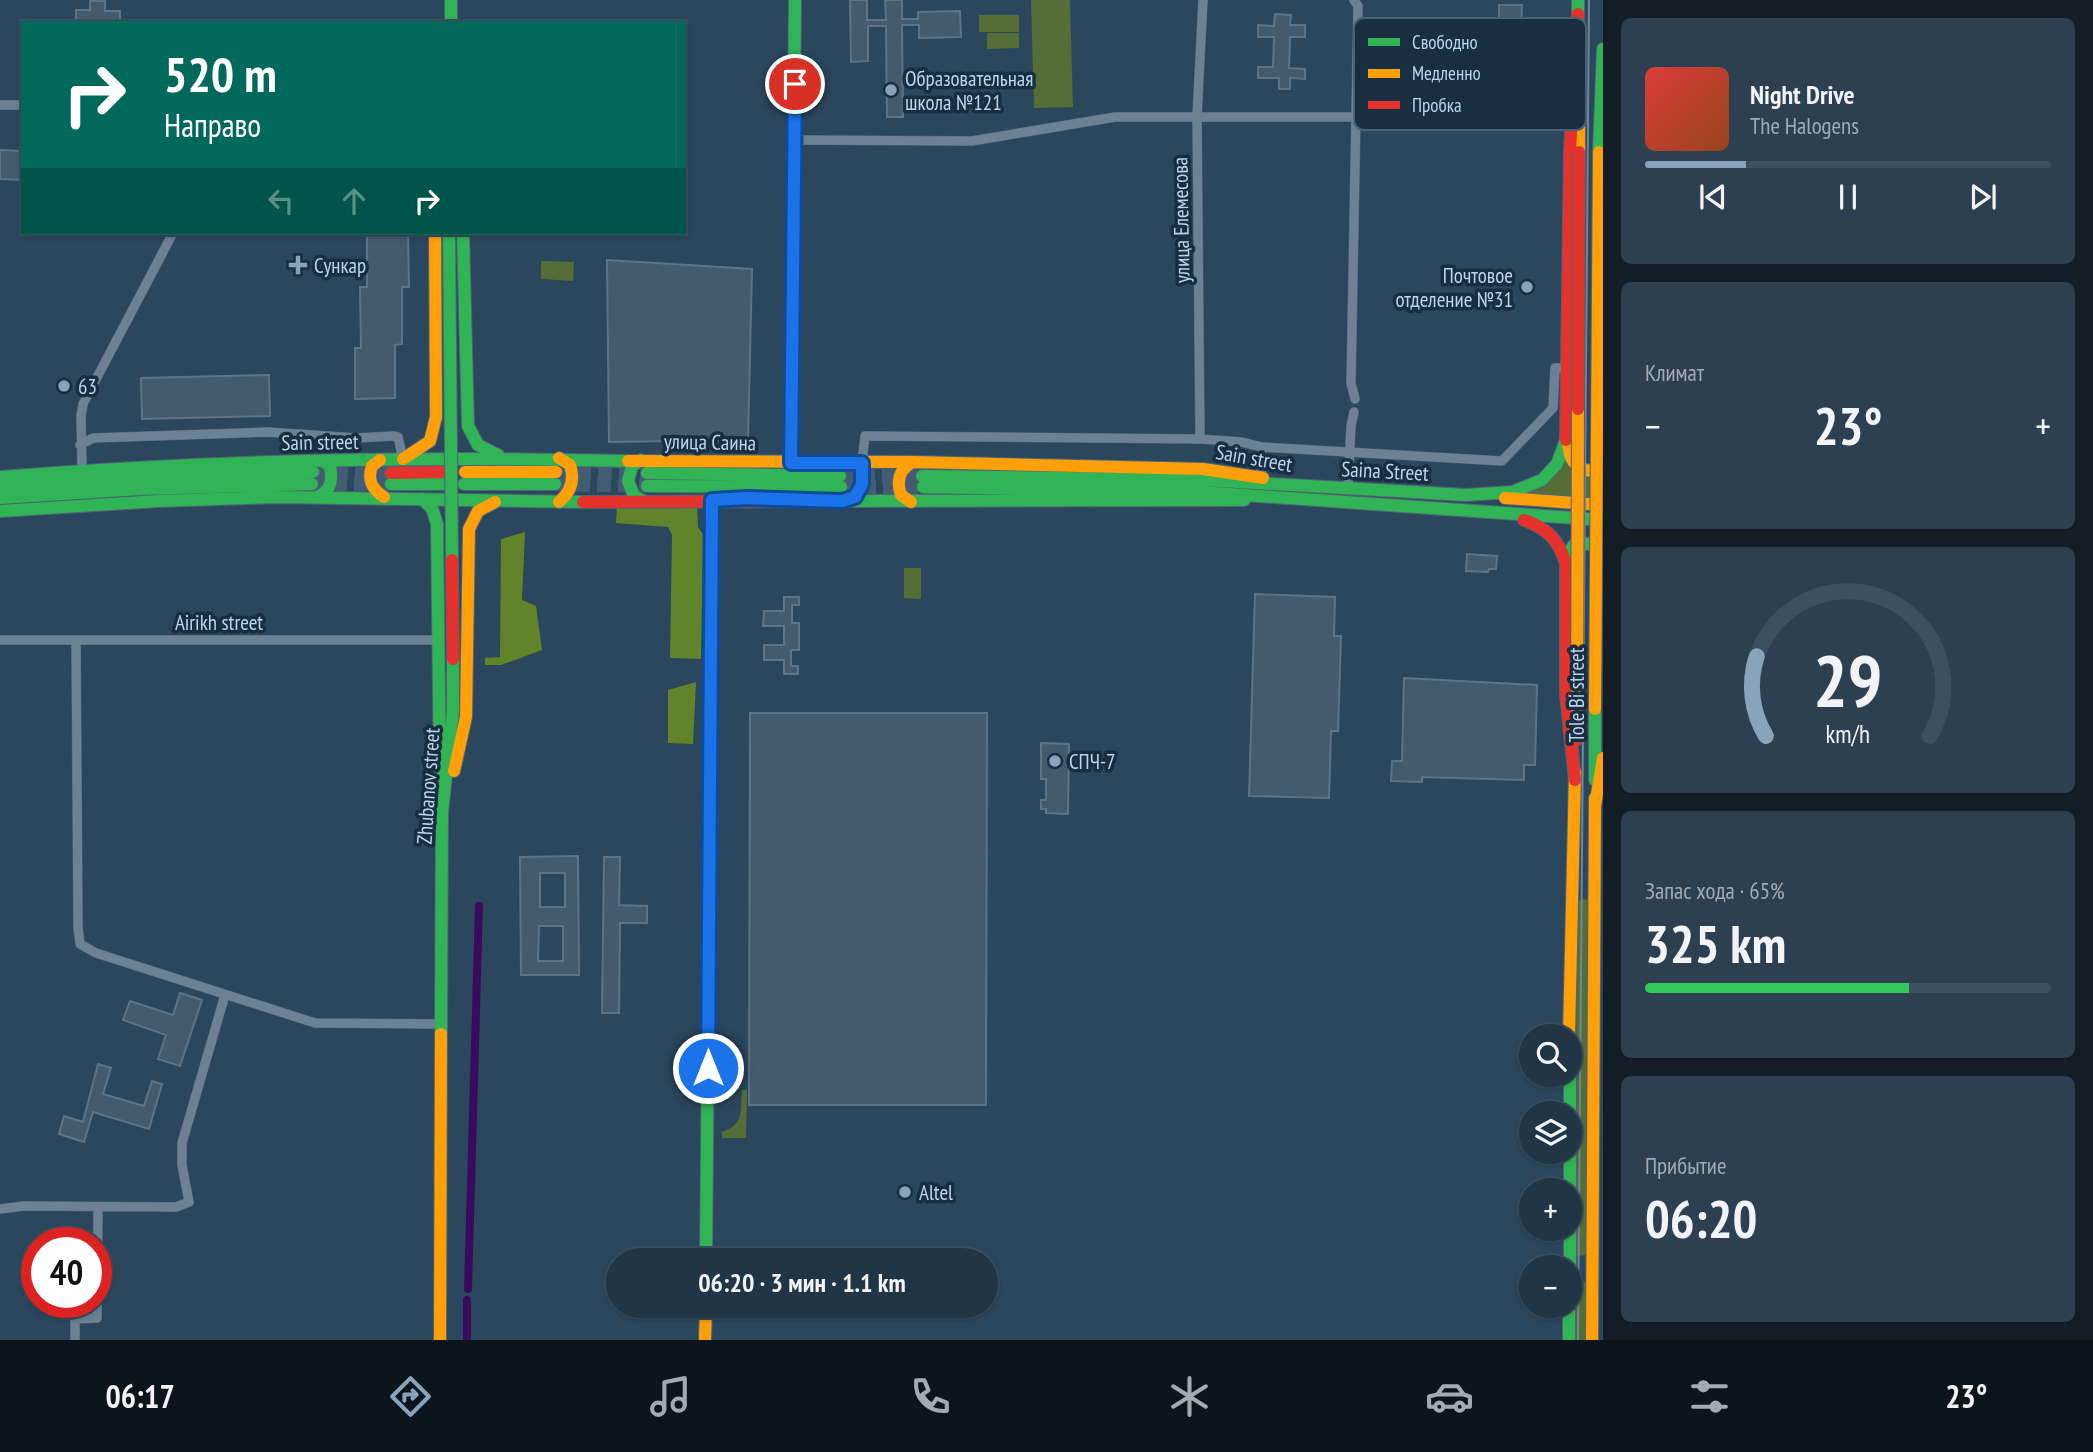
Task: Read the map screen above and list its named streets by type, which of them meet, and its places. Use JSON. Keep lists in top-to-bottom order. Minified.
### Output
{"streets":{"main road":["Sain street","улица Саина","Saina Street","Tole Bi street","Zhubanov street"],"street":["улица Елемесова","Airikh street"]},"crossings":[["Sain street","улица Саина"],["Sain street","Saina Street"]],"places":{"other":["Образовательная школа №121","Почтовое отделение №31","63","СПЧ-7","Altel"],"health":["Сункар"]},"legend":["Свободно","Медленно","Пробка"],"page":{"turn":["520 m","Направо"],"song":["Night Drive","The Halogens"],"tile":["Климат",["Запас хода · 65%","325 km"],["Прибытие","06:20"]],"heat":["−","23°","+"],"map_buttons":["+","−"],"limit":"40","trip":"06:20 · 3 мин · 1.1 km","tabs":["06:17","23°"],"gauge":["29","km/h"]}}
